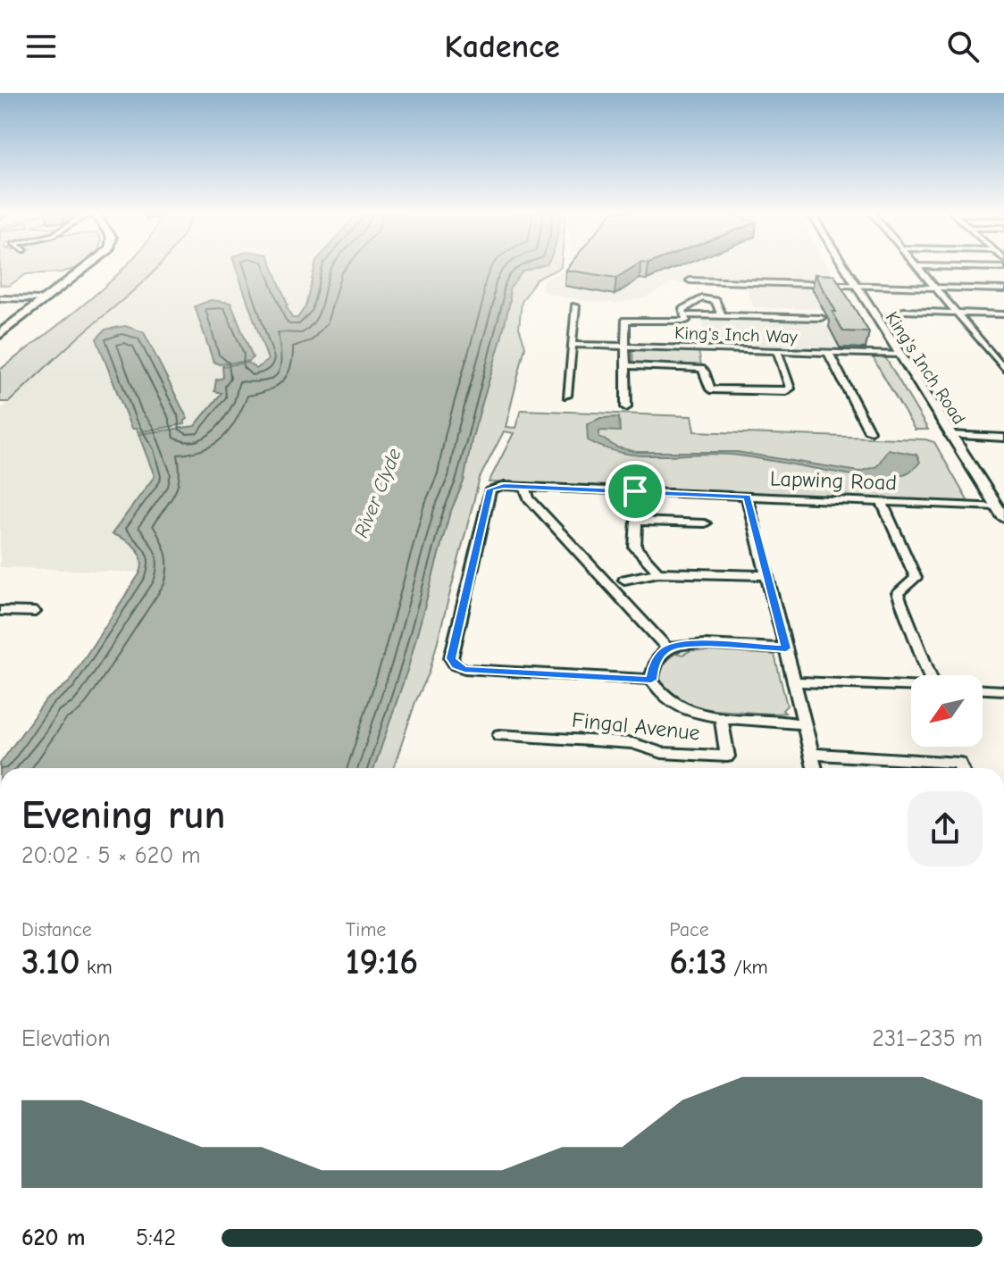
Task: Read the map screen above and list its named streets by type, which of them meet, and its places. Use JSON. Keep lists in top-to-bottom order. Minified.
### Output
{"streets":{"street":["King's Inch Way","King's Inch Road","Lapwing Road","Fingal Avenue"]},"crossings":[["King's Inch Way","King's Inch Road"],["King's Inch Road","Lapwing Road"]],"water":["River Clyde"],"north":"bottom left","page":{"header":"Kadence","heading":["Evening run","20:02 · 5 × 620 m"],"stats":[["Distance","3.10 km"],["Time","19:16"],["Pace","6:13 /km"]],"chart":["Elevation","231–235 m"],"list":[{"name":"620 m","note":"5:42"}]}}
